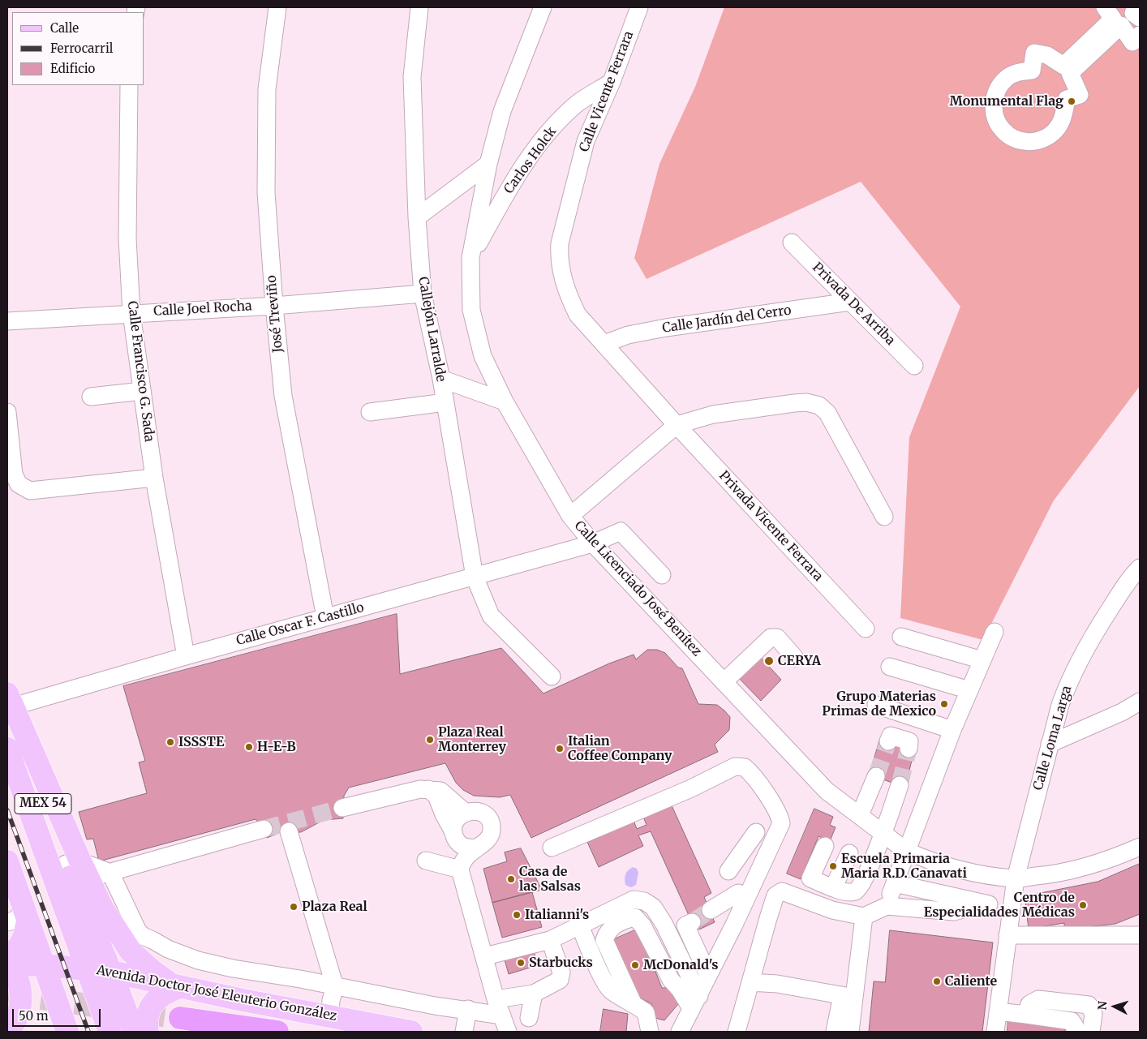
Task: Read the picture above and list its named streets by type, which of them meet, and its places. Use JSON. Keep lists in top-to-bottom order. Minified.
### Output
{"streets":{"highway":["Avenida Doctor José Eleuterio González"],"main road":["MEX 54"],"street":["Calle Vicente Ferrara","Carlos Holck","Privada De Arriba","Calle Joel Rocha","José Treviño","Calle Jardín del Cerro","Callejón Larralde","Calle Francisco G. Sada","Privada Vicente Ferrara","Calle Licenciado José Benítez","Calle Oscar F. Castillo","Calle Loma Larga"]},"crossings":[["Calle Vicente Ferrara","Carlos Holck"],["Calle Vicente Ferrara","Calle Jardín del Cerro"],["Calle Vicente Ferrara","Privada Vicente Ferrara"],["Carlos Holck","Calle Licenciado José Benítez"],["Privada De Arriba","Calle Jardín del Cerro"],["Calle Joel Rocha","José Treviño"],["Calle Joel Rocha","Callejón Larralde"],["Calle Joel Rocha","Calle Francisco G. Sada"],["José Treviño","Calle Oscar F. Castillo"],["Callejón Larralde","Calle Oscar F. Castillo"],["Calle Francisco G. Sada","Calle Oscar F. Castillo"],["Calle Licenciado José Benítez","Calle Oscar F. Castillo"],["Calle Licenciado José Benítez","Calle Loma Larga"],["MEX 54","Avenida Doctor José Eleuterio González"]],"places":["Monumental Flag","CERYA","Grupo Materias Primas de Mexico","Plaza Real Monterrey","ISSSTE","H-E-B","Italian Coffee Company","Escuela Primaria Maria R.D. Canavati","Casa de las Salsas","Centro de Especialidades Médicas","Plaza Real","Italianni's","Starbucks","McDonald's","Caliente"],"legend":["Calle","Ferrocarril","Edificio"],"scale_bar":"50 m","north":"left"}
